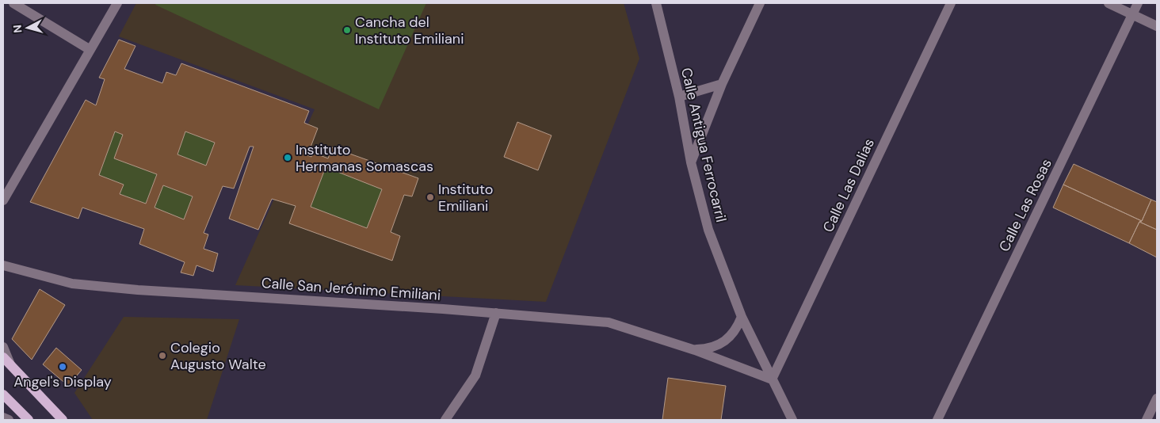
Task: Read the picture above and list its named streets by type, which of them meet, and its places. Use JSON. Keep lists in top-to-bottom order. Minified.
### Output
{"streets":{"street":["Calle Antigua Ferrocarril","Calle Las Dalias","Calle Las Rosas","Calle San Jerónimo Emiliani"]},"crossings":[["Calle Antigua Ferrocarril","Calle Las Dalias"],["Calle Antigua Ferrocarril","Calle San Jerónimo Emiliani"],["Calle Las Dalias","Calle San Jerónimo Emiliani"]],"places":["Cancha del Instituto Emiliani","Instituto Hermanas Somascas","Instituto Emiliani","Colegio Augusto Walte","Angel's Display"],"north":"left"}
